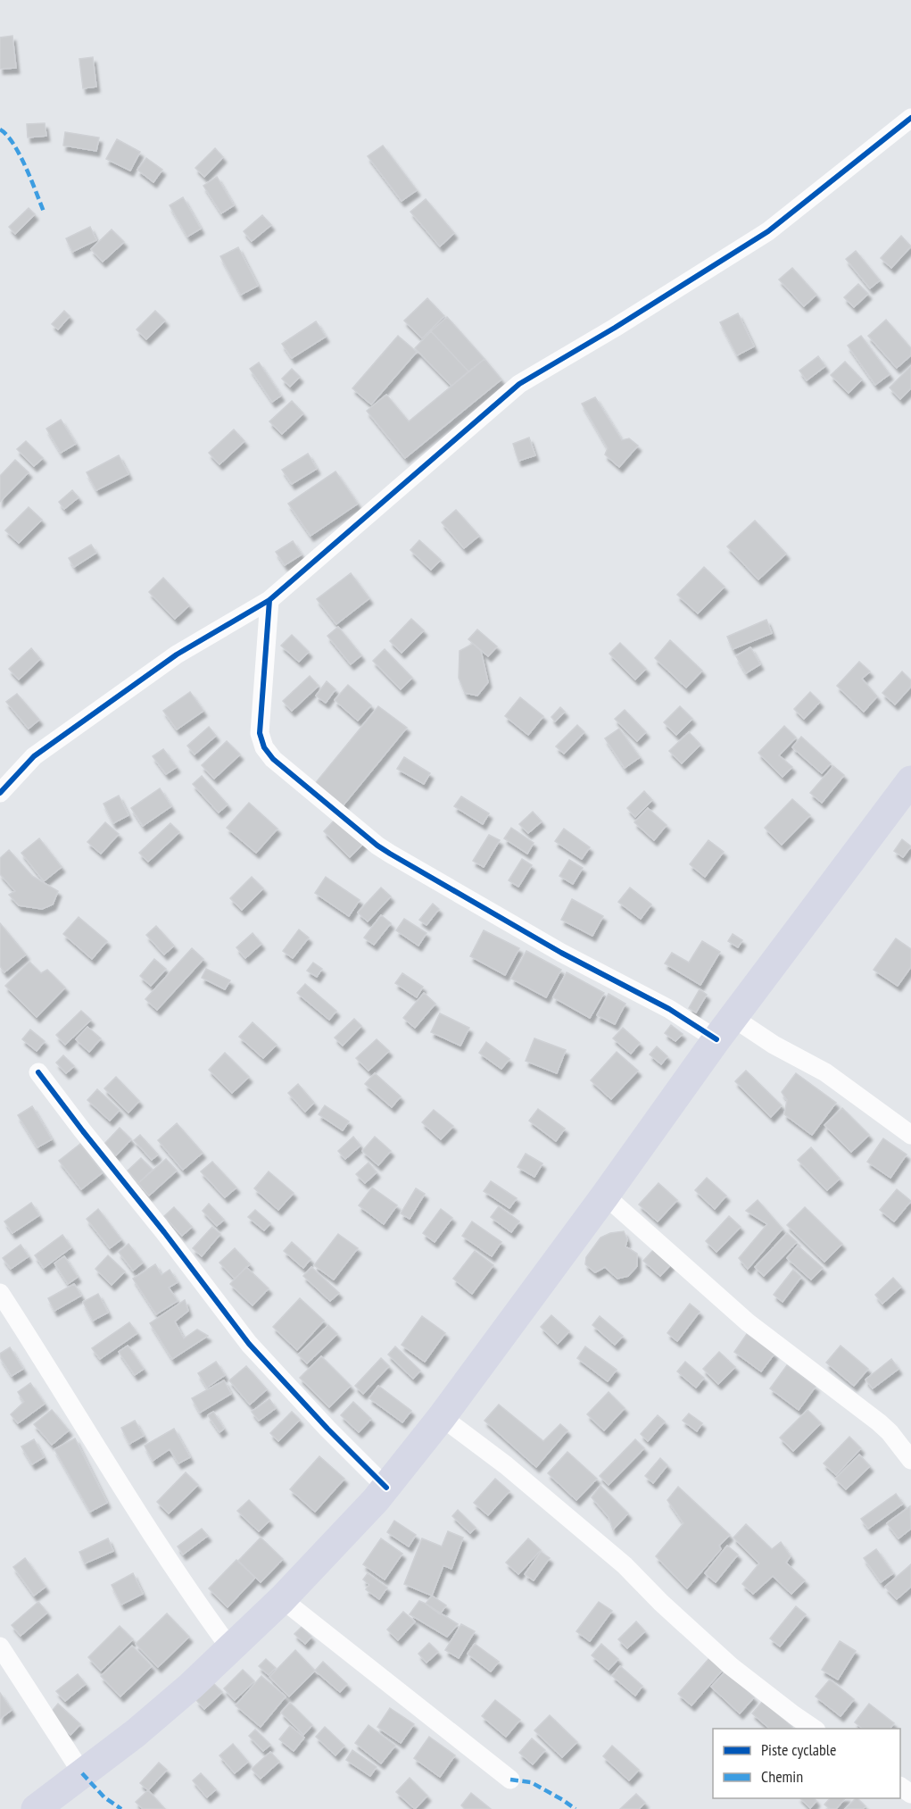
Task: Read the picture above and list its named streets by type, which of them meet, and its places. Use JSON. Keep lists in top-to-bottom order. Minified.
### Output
{"legend":["Piste cyclable","Chemin"]}
